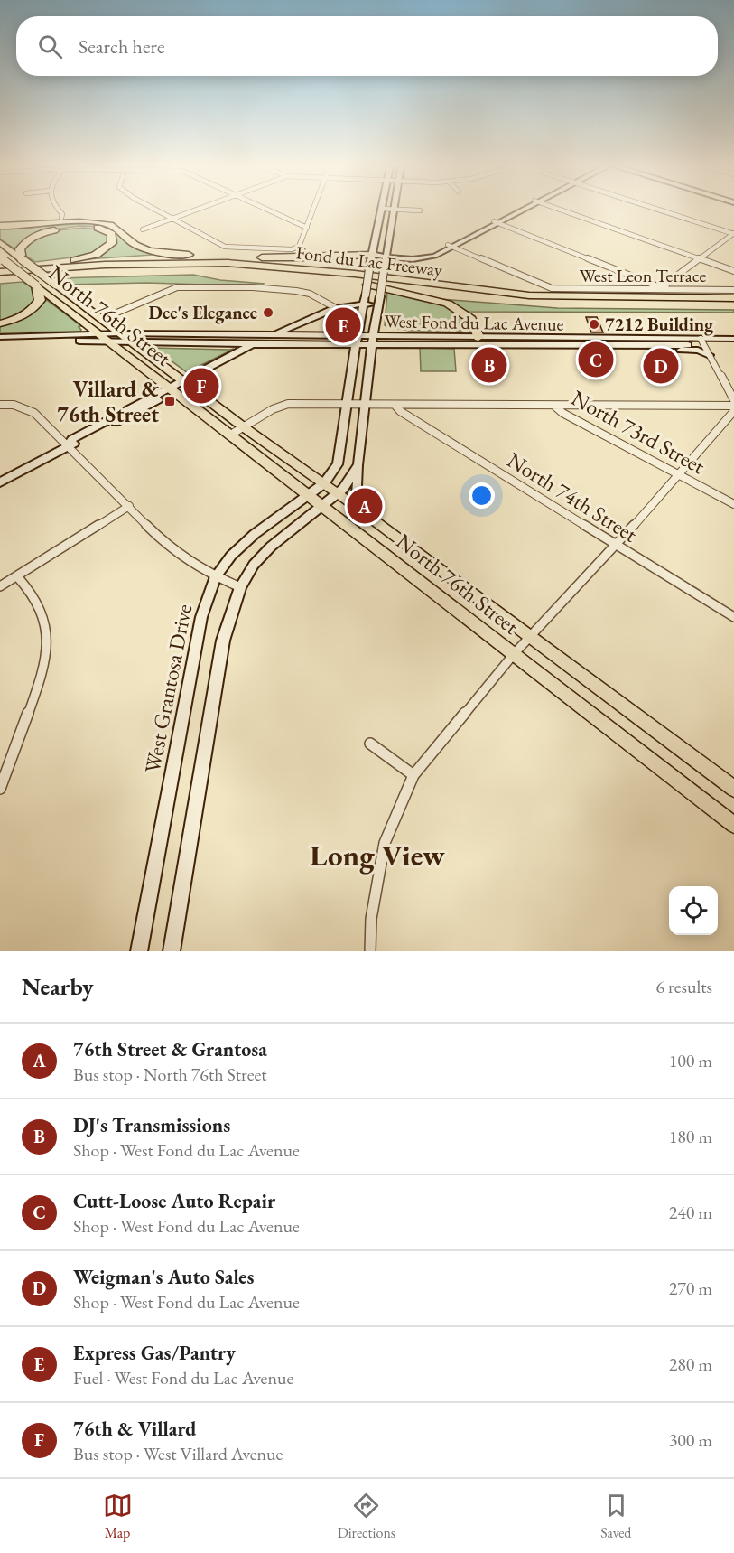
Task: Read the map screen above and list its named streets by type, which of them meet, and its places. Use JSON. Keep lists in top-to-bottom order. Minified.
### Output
{"streets":{"highway":["Fond du Lac Freeway"],"main road":["North 76th Street"],"street":["West Leon Terrace","West Fond du Lac Avenue","North 73rd Street","North 74th Street","West Grantosa Drive"]},"crossings":[["North 76th Street","West Fond du Lac Avenue"],["North 76th Street","West Grantosa Drive"],["West Fond du Lac Avenue","West Grantosa Drive"]],"districts":["Long View"],"places":{"other":["Dee's Elegance","7212 Building"],"transit":["Villard & 76th Street"]},"page":{"search":"Search here","pins":["E","C","B","D","F","A"],"heading":["Nearby","6 results"],"list":[{"mark":"A","name":"76th Street & Grantosa","note":"Bus stop · North 76th Street","value":"100 m"},{"mark":"B","name":"DJ's Transmissions","note":"Shop · West Fond du Lac Avenue","value":"180 m"},{"mark":"C","name":"Cutt-Loose Auto Repair","note":"Shop · West Fond du Lac Avenue","value":"240 m"},{"mark":"D","name":"Weigman's Auto Sales","note":"Shop · West Fond du Lac Avenue","value":"270 m"},{"mark":"E","name":"Express Gas/Pantry","note":"Fuel · West Fond du Lac Avenue","value":"280 m"},{"mark":"F","name":"76th & Villard","note":"Bus stop · West Villard Avenue","value":"300 m"}],"nav":["Map","Directions","Saved"]}}
